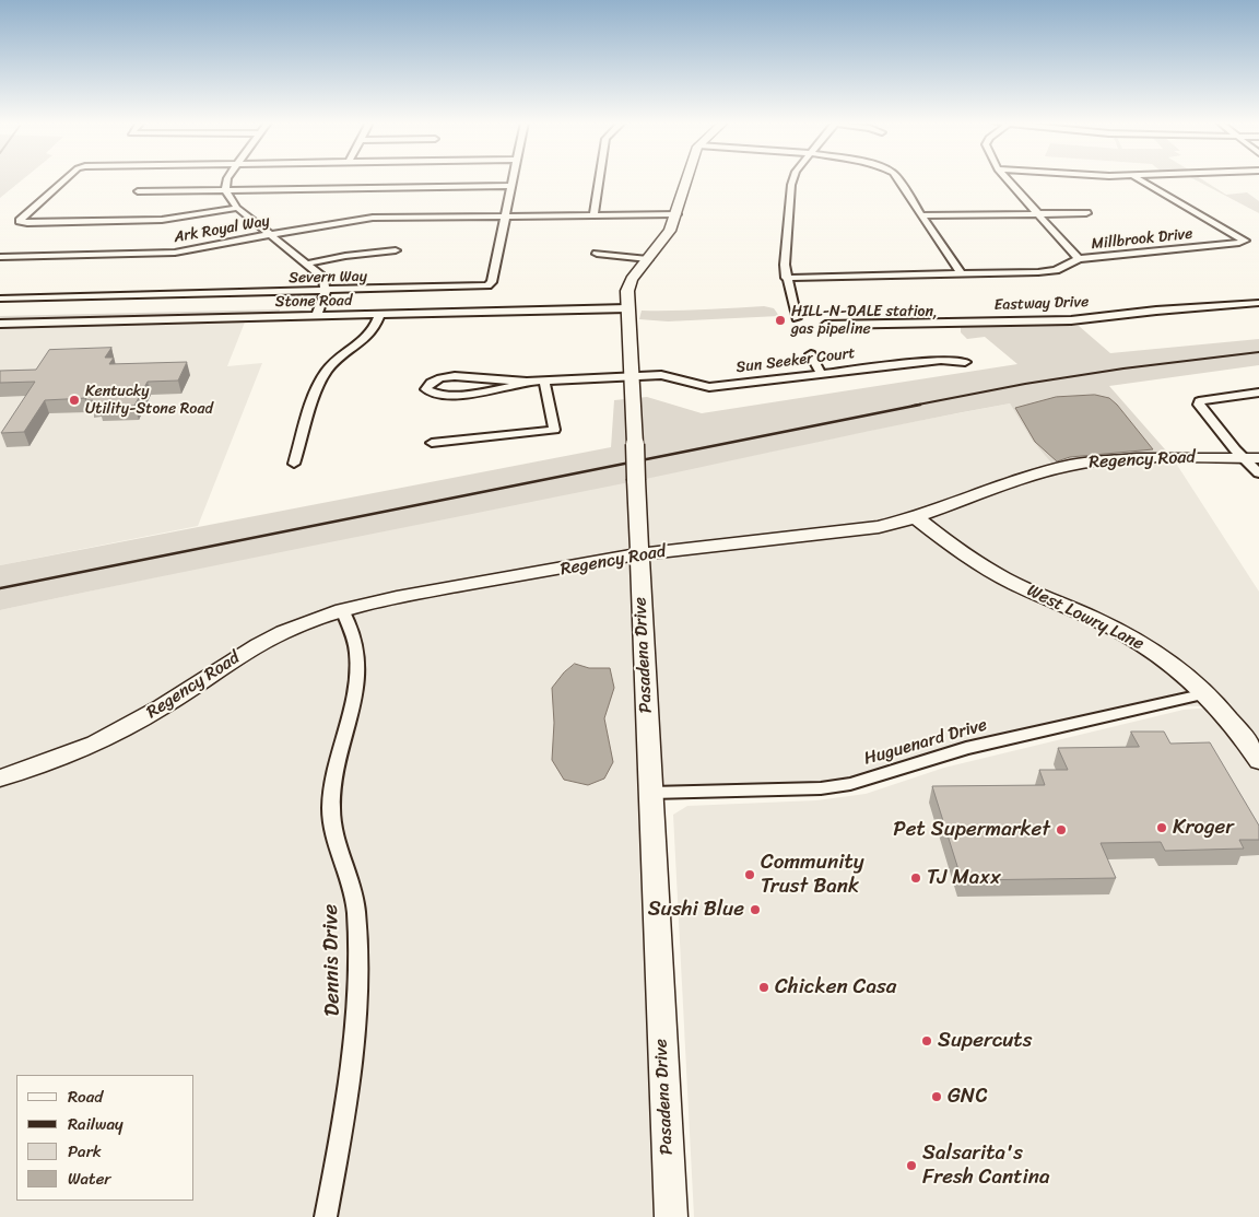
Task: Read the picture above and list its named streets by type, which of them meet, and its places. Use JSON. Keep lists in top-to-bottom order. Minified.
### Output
{"streets":{"street":["Ark Royal Way","Millbrook Drive","Severn Way","Stone Road","Eastway Drive","Sun Seeker Court","Regency Road","West Lowry Lane","Pasadena Drive","Huguenard Drive","Dennis Drive"]},"crossings":[["Ark Royal Way","Severn Way"],["Ark Royal Way","Pasadena Drive"],["Stone Road","Pasadena Drive"],["Sun Seeker Court","Pasadena Drive"],["Regency Road","West Lowry Lane"],["Regency Road","Pasadena Drive"],["Regency Road","Dennis Drive"],["West Lowry Lane","Huguenard Drive"],["Pasadena Drive","Huguenard Drive"]],"places":["HILL-N-DALE station, gas pipeline","Kentucky Utility-Stone Road","Kroger","Pet Supermarket","Community Trust Bank","TJ Maxx","Sushi Blue","Chicken Casa","Supercuts","GNC","Salsarita's Fresh Cantina"],"legend":["Road","Railway","Park","Water"]}
